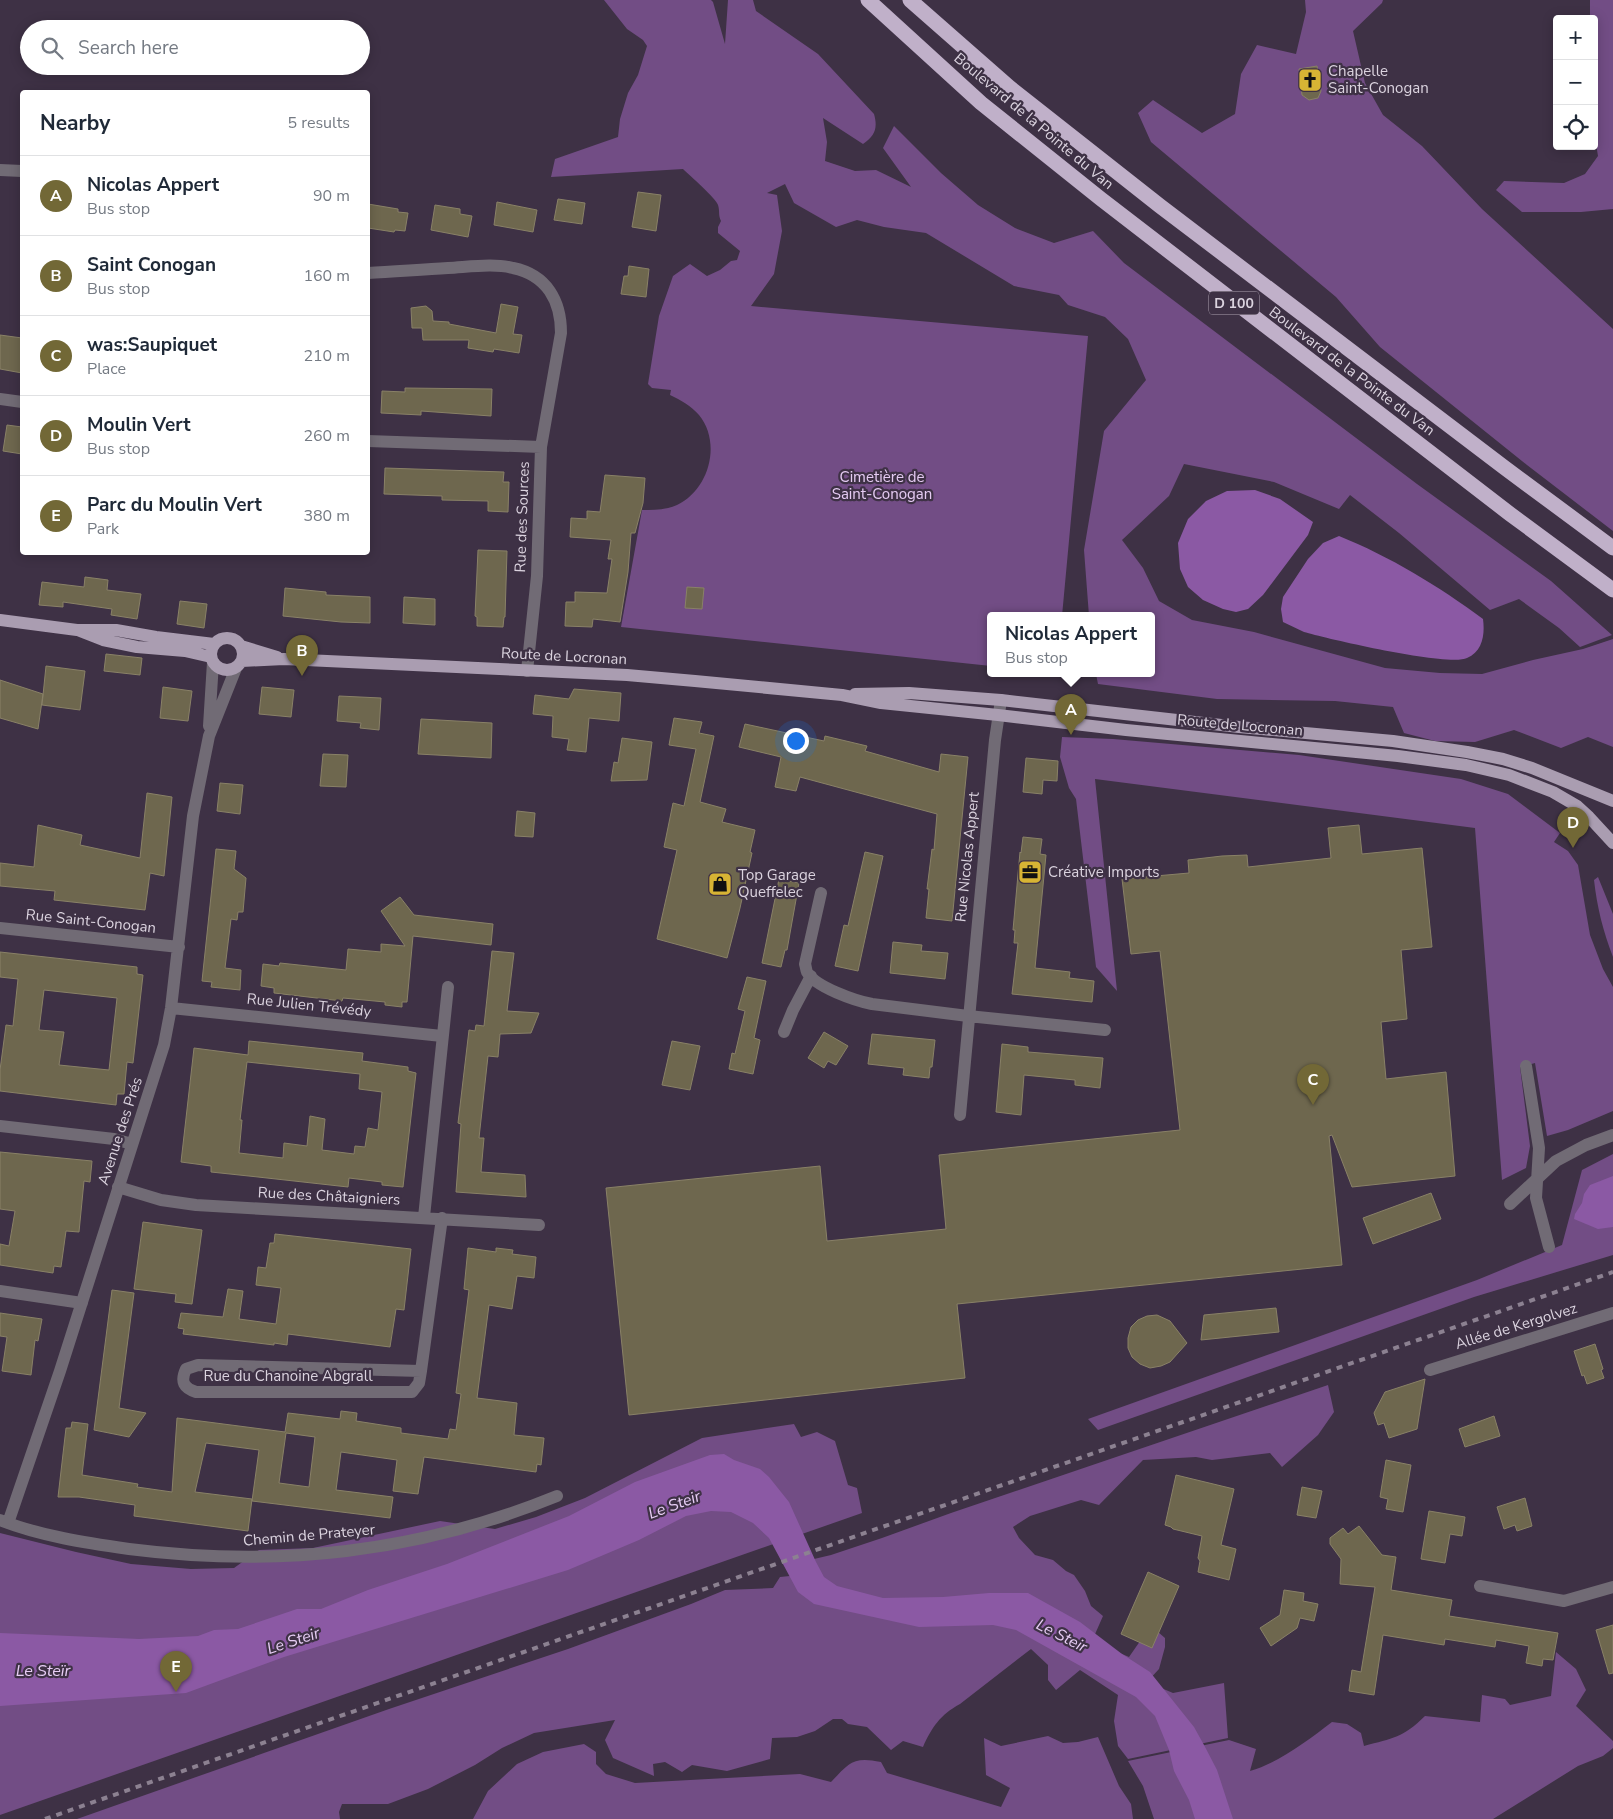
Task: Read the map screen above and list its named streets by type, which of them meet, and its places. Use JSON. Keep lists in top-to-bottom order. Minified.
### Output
{"streets":{"highway":["Boulevard de la Pointe du Van","D 100"],"main road":["Route de Locronan"],"street":["Rue des Sources","Rue Nicolas Appert","Rue Saint-Conogan","Rue Julien Trévédy","Avenue des Prés","Rue des Châtaigniers","Allée de Kergolvez","Rue du Chanoine Abgrall","Chemin de Prateyer"]},"crossings":[["Rue des Sources","Route de Locronan"],["Route de Locronan","Rue Nicolas Appert"],["Route de Locronan","Avenue des Prés"],["Rue Saint-Conogan","Avenue des Prés"],["Rue Julien Trévédy","Avenue des Prés"],["Avenue des Prés","Rue des Châtaigniers"],["Avenue des Prés","Chemin de Prateyer"],["Rue des Châtaigniers","Rue du Chanoine Abgrall"]],"water":["Le Steir","Le Steïr"],"parks":["Cimetière de Saint-Conogan"],"places":{"church":["Chapelle Saint-Conogan"],"office":["Créative Imports"],"shop":["Top Garage Queffelec"]},"page":{"map_buttons":["+","−"],"search":"Search here","heading":["Nearby","5 results"],"list":[{"mark":"A","name":"Nicolas Appert","note":"Bus stop","value":"90 m"},{"mark":"B","name":"Saint Conogan","note":"Bus stop","value":"160 m"},{"mark":"C","name":"was:Saupiquet","note":"Place","value":"210 m"},{"mark":"D","name":"Moulin Vert","note":"Bus stop","value":"260 m"},{"mark":"E","name":"Parc du Moulin Vert","note":"Park","value":"380 m"}],"popup":["Nicolas Appert","Bus stop"],"pins":["B","A","D","C","E"]}}
